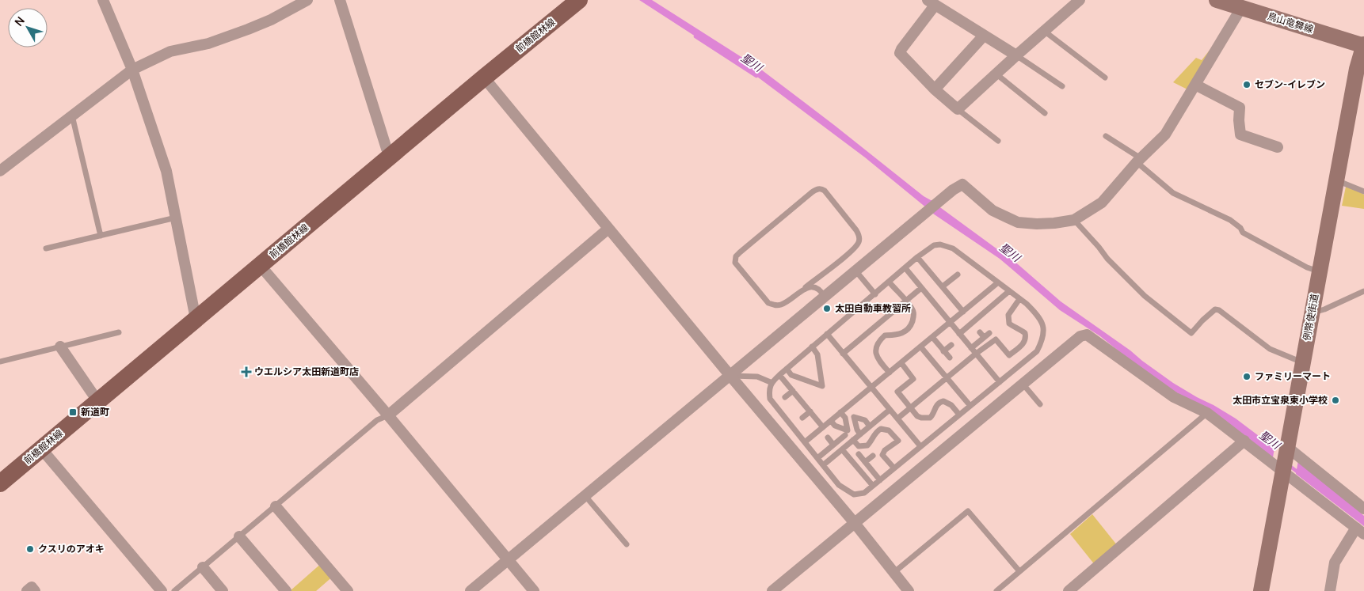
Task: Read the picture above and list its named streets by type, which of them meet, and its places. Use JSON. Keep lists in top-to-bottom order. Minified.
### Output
{"streets":{"main road":["鳥山竜舞線","前橋館林線","例幣使街道"]},"crossings":[["鳥山竜舞線","例幣使街道"]],"water":["聖川"],"places":{"other":["セブン-イレブン","太田自動車教習所","ファミリーマート","太田市立宝泉東小学校","クスリのアオキ"],"health":["ウエルシア太田新道町店"],"transit":["新道町"]},"north":"top left"}
